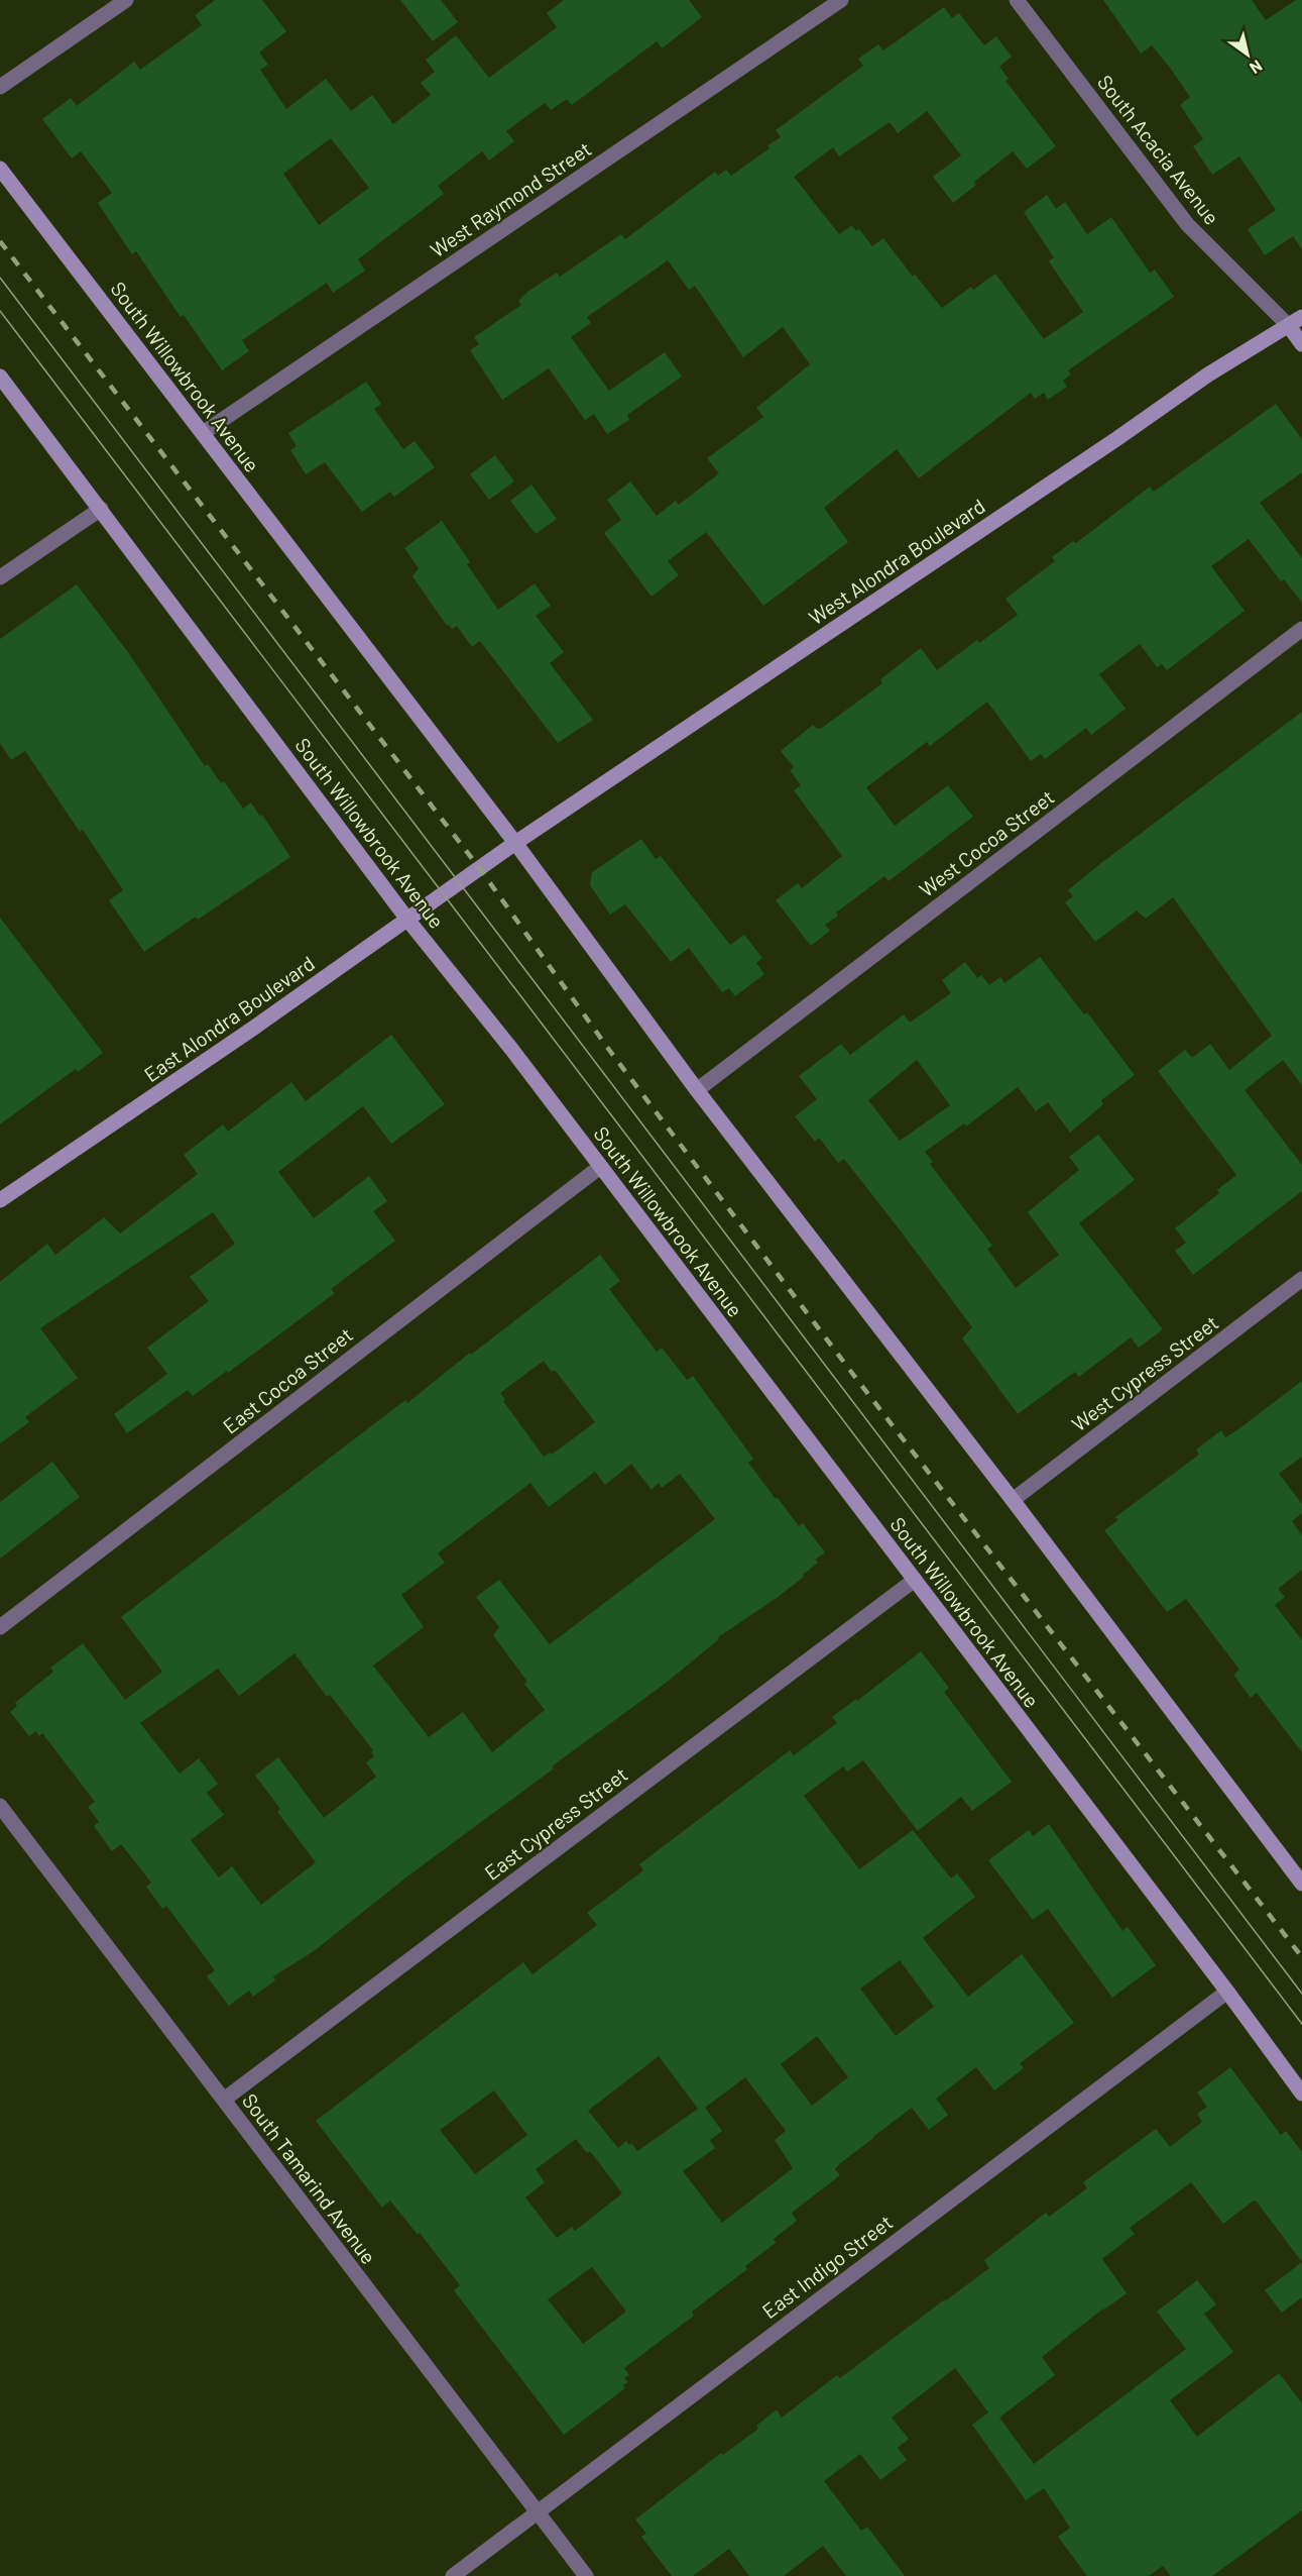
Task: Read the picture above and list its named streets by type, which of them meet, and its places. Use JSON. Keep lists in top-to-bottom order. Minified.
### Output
{"streets":{"street":["South Acacia Avenue","West Raymond Street","South Willowbrook Avenue","West Alondra Boulevard","West Cocoa Street","East Alondra Boulevard","West Cypress Street","East Cocoa Street","East Cypress Street","South Tamarind Avenue","East Indigo Street"]},"crossings":[["South Acacia Avenue","West Alondra Boulevard"],["West Raymond Street","South Willowbrook Avenue"],["South Willowbrook Avenue","West Alondra Boulevard"],["South Willowbrook Avenue","West Cocoa Street"],["South Willowbrook Avenue","East Alondra Boulevard"],["South Willowbrook Avenue","West Cypress Street"],["South Willowbrook Avenue","East Cocoa Street"],["South Willowbrook Avenue","East Cypress Street"],["South Willowbrook Avenue","East Indigo Street"],["West Alondra Boulevard","East Alondra Boulevard"],["East Cypress Street","South Tamarind Avenue"],["South Tamarind Avenue","East Indigo Street"]],"north":"bottom right"}
